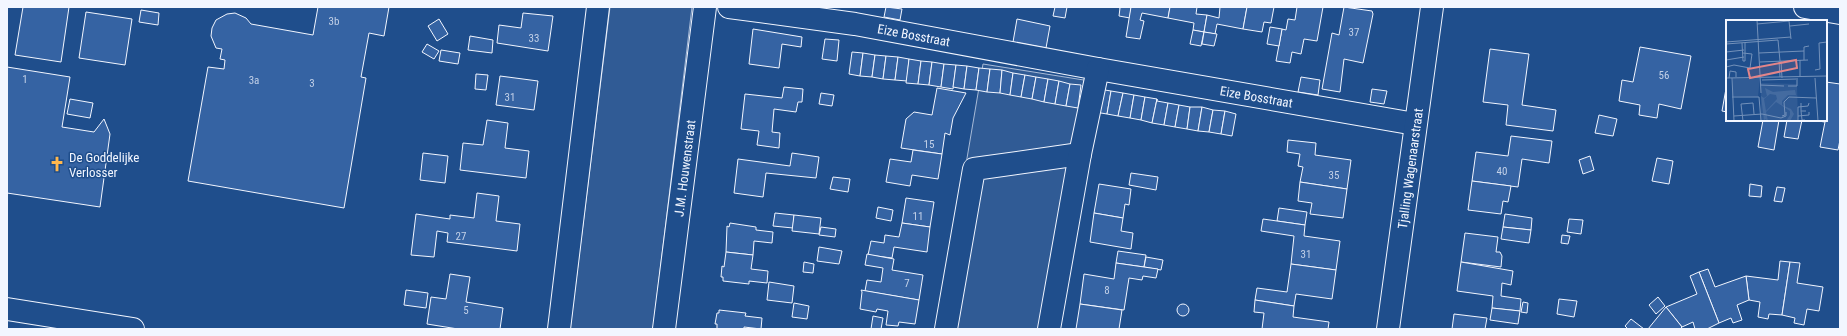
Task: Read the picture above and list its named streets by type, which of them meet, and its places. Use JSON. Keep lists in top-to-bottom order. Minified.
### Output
{"streets":{"street":["Eize Bosstraat","J.M. Houwenstraat","Tjalling Wagenaarstraat"]},"crossings":[["Eize Bosstraat","Tjalling Wagenaarstraat"]],"places":{"church":["De Goddelijke Verlosser"]},"house_numbers":["3b","37","33","56","1","3a","3","31","15","40","35","11","27","31","7","8","5"]}
